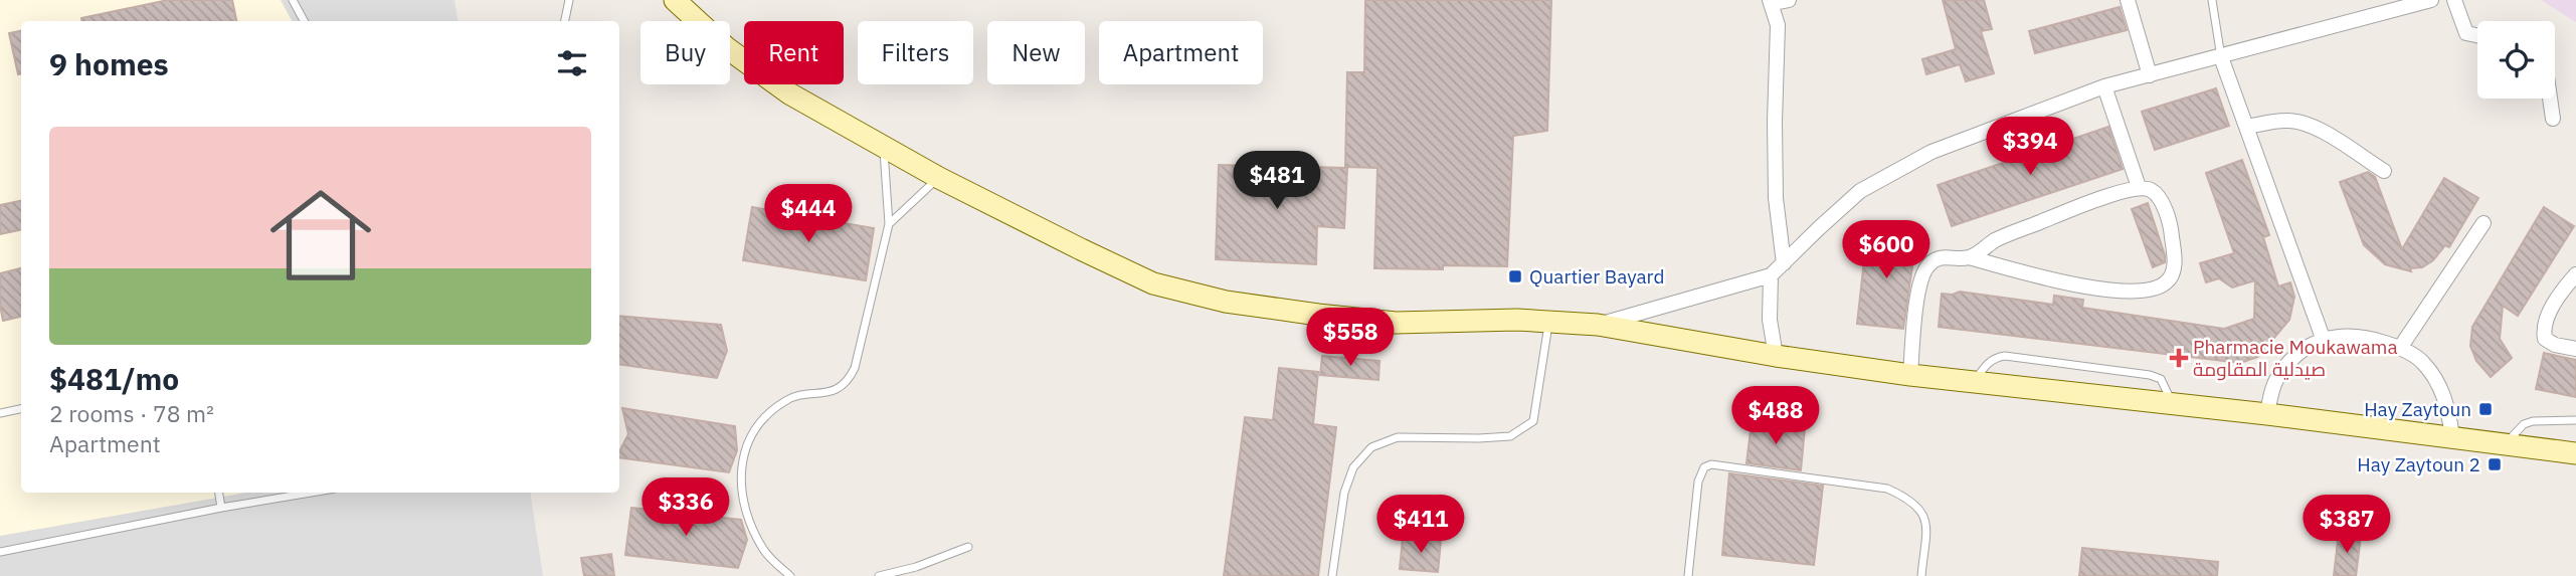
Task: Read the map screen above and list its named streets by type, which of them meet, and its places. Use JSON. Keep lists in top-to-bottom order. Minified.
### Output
{"places":{"transit":["Quartier Bayard","Hay Zaytoun","Hay Zaytoun 2"],"health":["Pharmacie Moukawama صيدلية المقاومة"]},"page":{"chip":["Buy","Rent","Filters","New","Apartment"],"heading":"9 homes","list":[{"name":"$481/mo","note":"2 rooms · 78 m² · Apartment"}],"price":["$394","$481","$444","$600","$558","$488","$336","$411","$387"]}}
